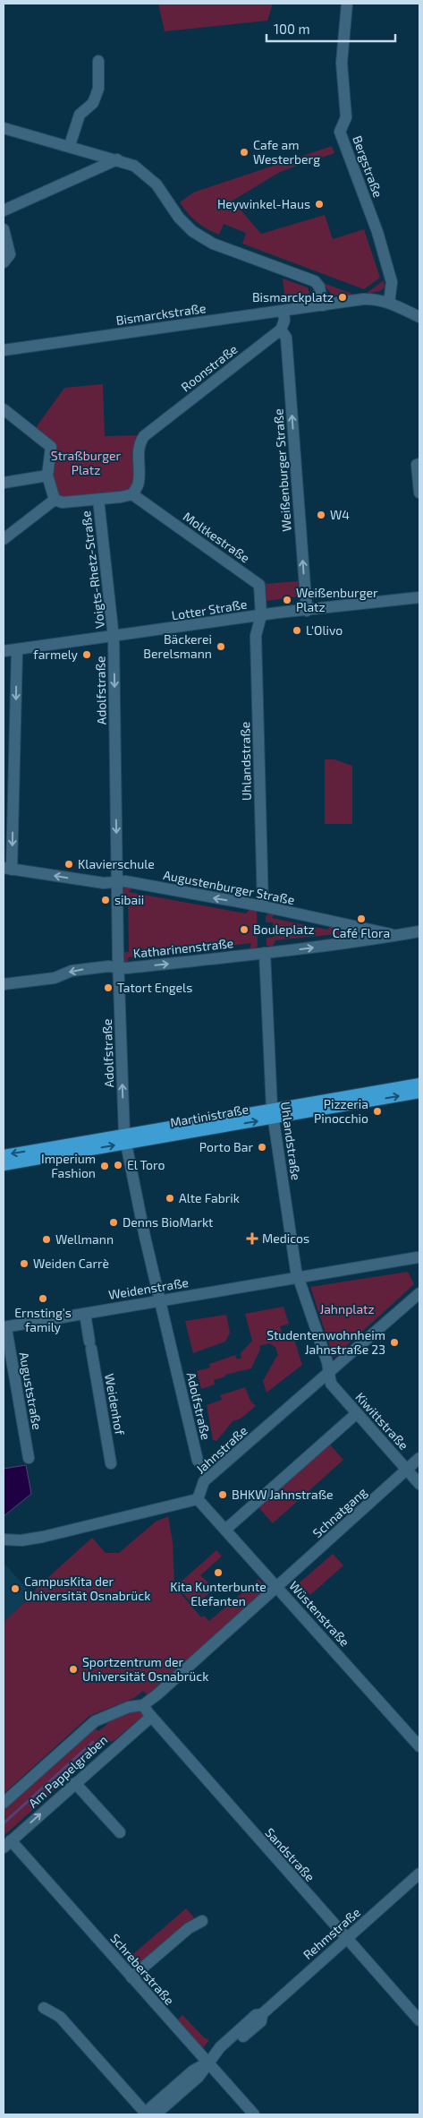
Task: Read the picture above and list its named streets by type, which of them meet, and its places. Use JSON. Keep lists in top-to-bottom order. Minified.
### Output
{"streets":{"main road":["Martinistraße"],"street":["Bergstraße","Bismarckstraße","Roonstraße","Weißenburger Straße","Moltkestraße","Voigts-Rhetz-Straße","Lotter Straße","Adolfstraße","Uhlandstraße","Augustenburger Straße","Katharinenstraße","Weidenstraße","Auguststraße","Weidenhof","Kiwittstraße","Jahnstraße","Schnatgang","Wüstenstraße","Am Pappelgraben","Sandstraße","Rehmstraße","Schreberstraße"]},"crossings":[["Roonstraße","Weißenburger Straße"],["Roonstraße","Moltkestraße"],["Weißenburger Straße","Lotter Straße"],["Moltkestraße","Lotter Straße"],["Moltkestraße","Uhlandstraße"],["Voigts-Rhetz-Straße","Lotter Straße"],["Voigts-Rhetz-Straße","Adolfstraße"],["Lotter Straße","Adolfstraße"],["Lotter Straße","Uhlandstraße"],["Adolfstraße","Augustenburger Straße"],["Adolfstraße","Katharinenstraße"],["Adolfstraße","Martinistraße"],["Adolfstraße","Weidenstraße"],["Uhlandstraße","Augustenburger Straße"],["Uhlandstraße","Katharinenstraße"],["Uhlandstraße","Martinistraße"],["Uhlandstraße","Weidenstraße"],["Augustenburger Straße","Katharinenstraße"],["Weidenstraße","Auguststraße"],["Weidenstraße","Weidenhof"],["Kiwittstraße","Jahnstraße"],["Kiwittstraße","Schnatgang"],["Jahnstraße","Wüstenstraße"],["Schnatgang","Wüstenstraße"],["Schnatgang","Am Pappelgraben"],["Wüstenstraße","Am Pappelgraben"],["Am Pappelgraben","Sandstraße"],["Am Pappelgraben","Schreberstraße"],["Sandstraße","Rehmstraße"],["Rehmstraße","Schreberstraße"]],"one_way":["Weißenburger Straße","Augustenburger Straße"],"parks":["Straßburger Platz","Jahnplatz"],"places":{"other":["Cafe am Westerberg","Heywinkel-Haus","Bismarckplatz","W4","Weißenburger Platz","L‘Olivo","Bäckerei Berelsmann","farmely","Klavierschule","sibaii","Café Flora","Bouleplatz","Tatort Engels","Pizzeria Pinocchio","Porto Bar","El Toro","Imperium Fashion","Alte Fabrik","Denns BioMarkt","Wellmann","Weiden Carrè","Ernsting's family","Studentenwohnheim Jahnstraße 23","BHKW Jahnstraße","Kita Kunterbunte Elefanten","CampusKita der Universität Osnabrück","Sportzentrum der Universität Osnabrück"],"health":["Medicos"]},"scale_bar":"100 m"}
